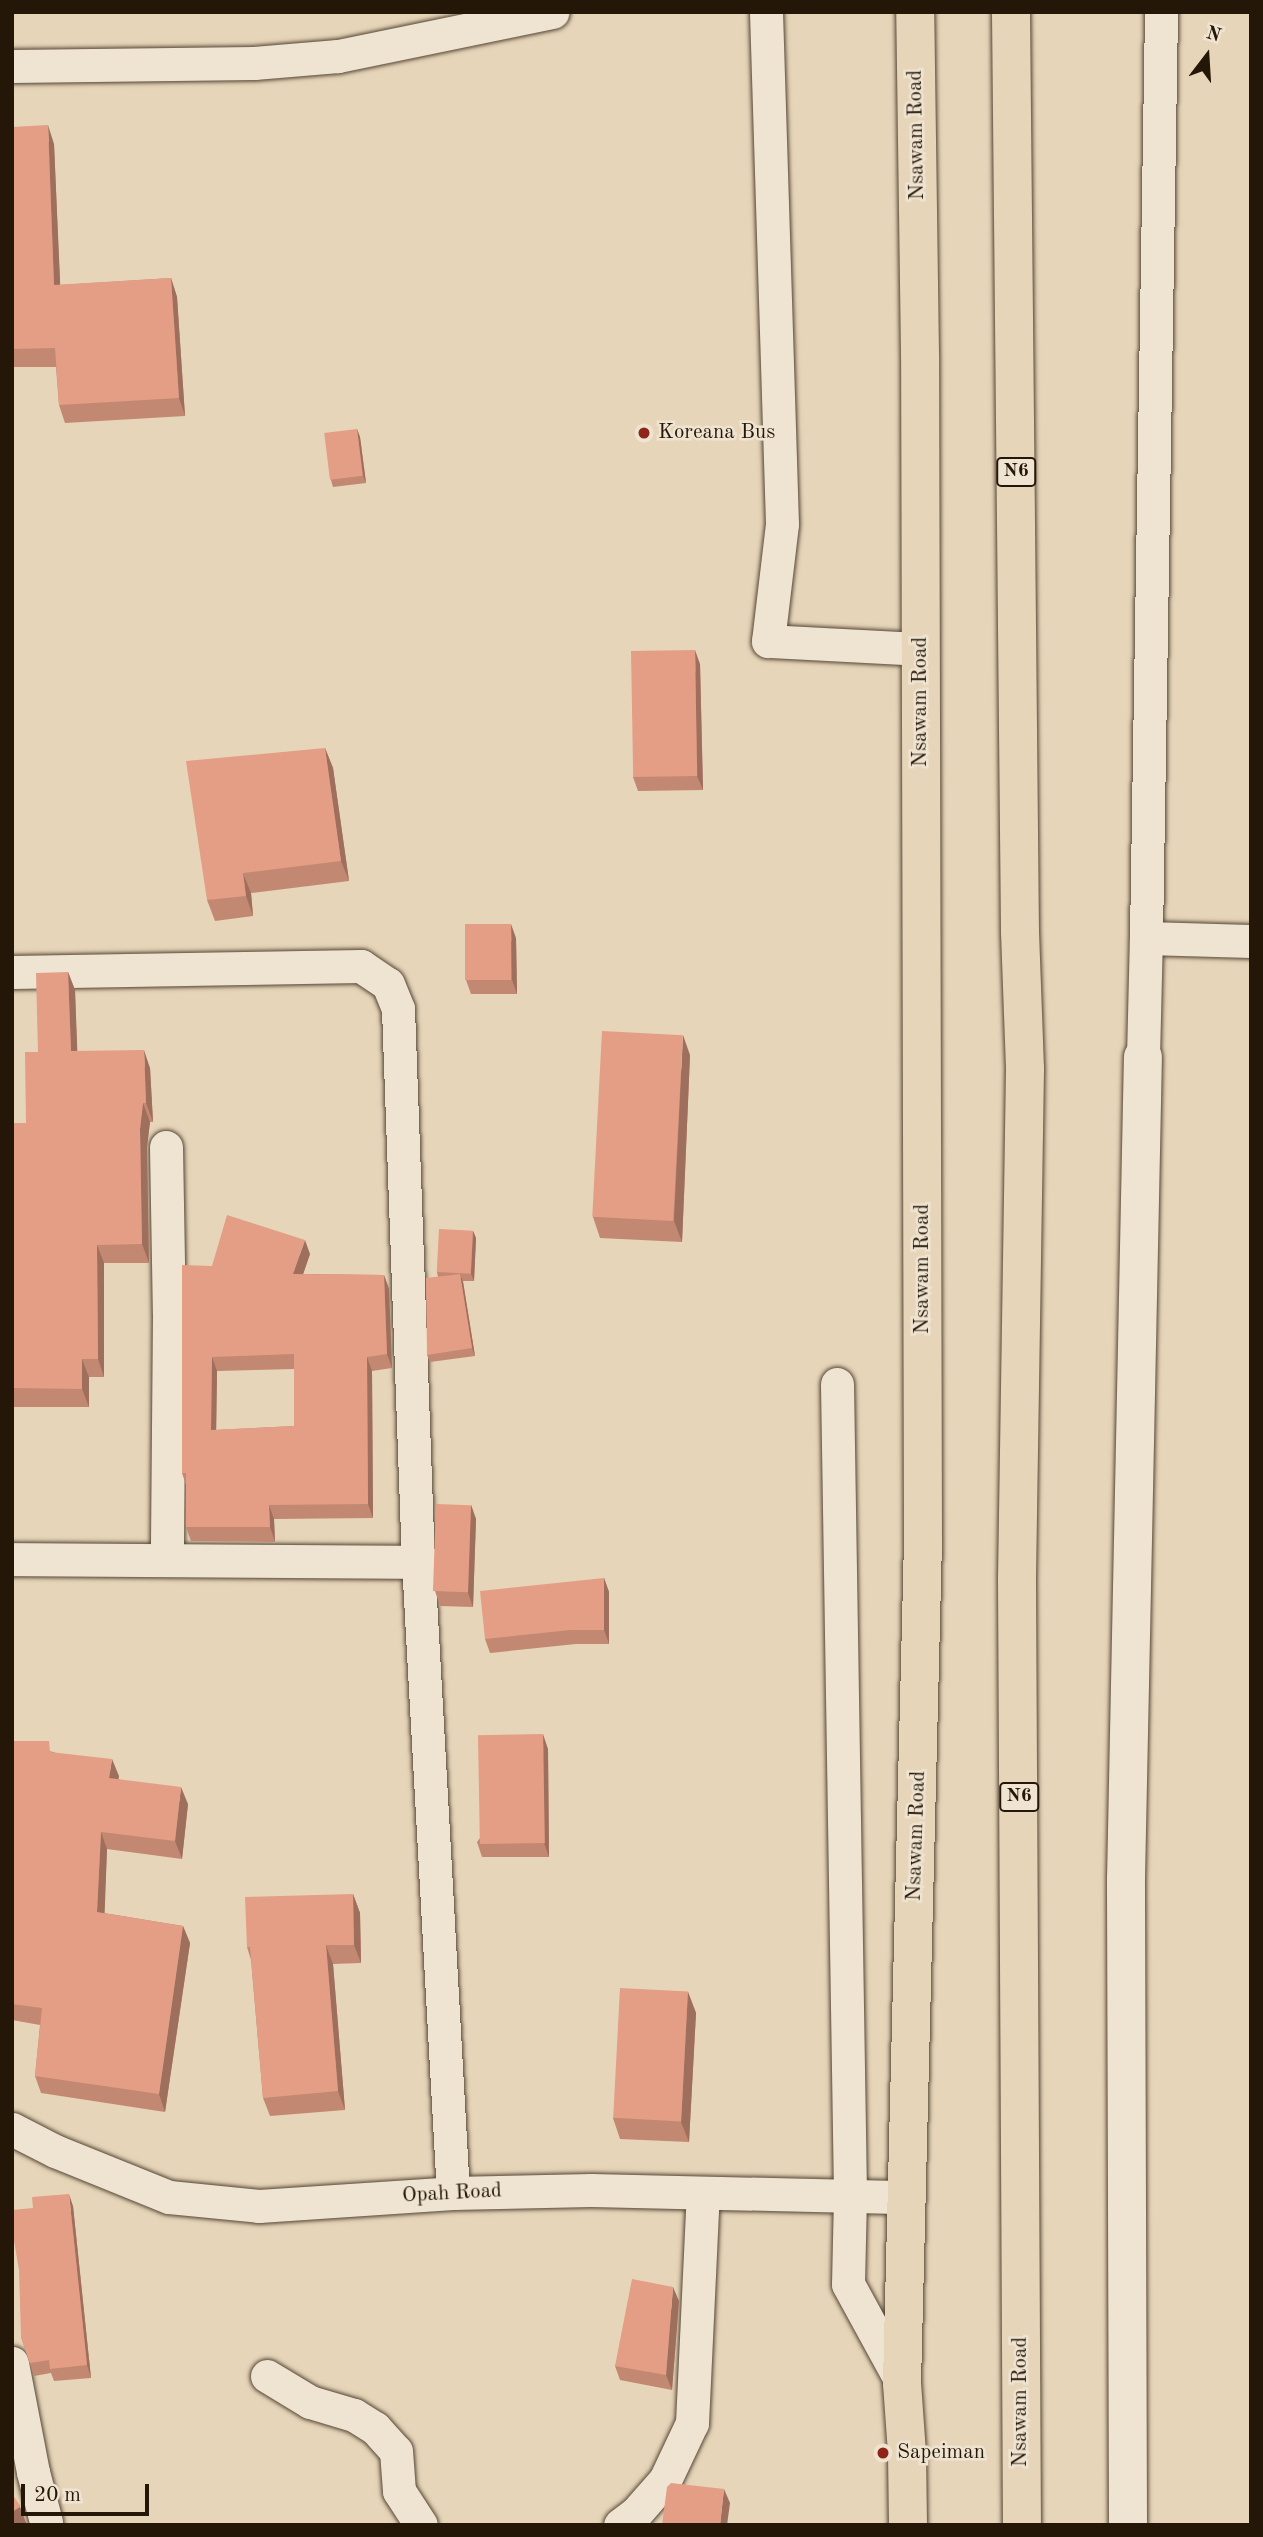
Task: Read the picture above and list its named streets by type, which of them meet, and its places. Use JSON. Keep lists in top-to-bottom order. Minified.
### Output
{"streets":{"highway":["Nsawam Road","N6"],"street":["Opah Road"]},"crossings":[["Nsawam Road","Opah Road"]],"places":["Koreana Bus","Sapeiman"],"scale_bar":"20 m","north":"top"}
